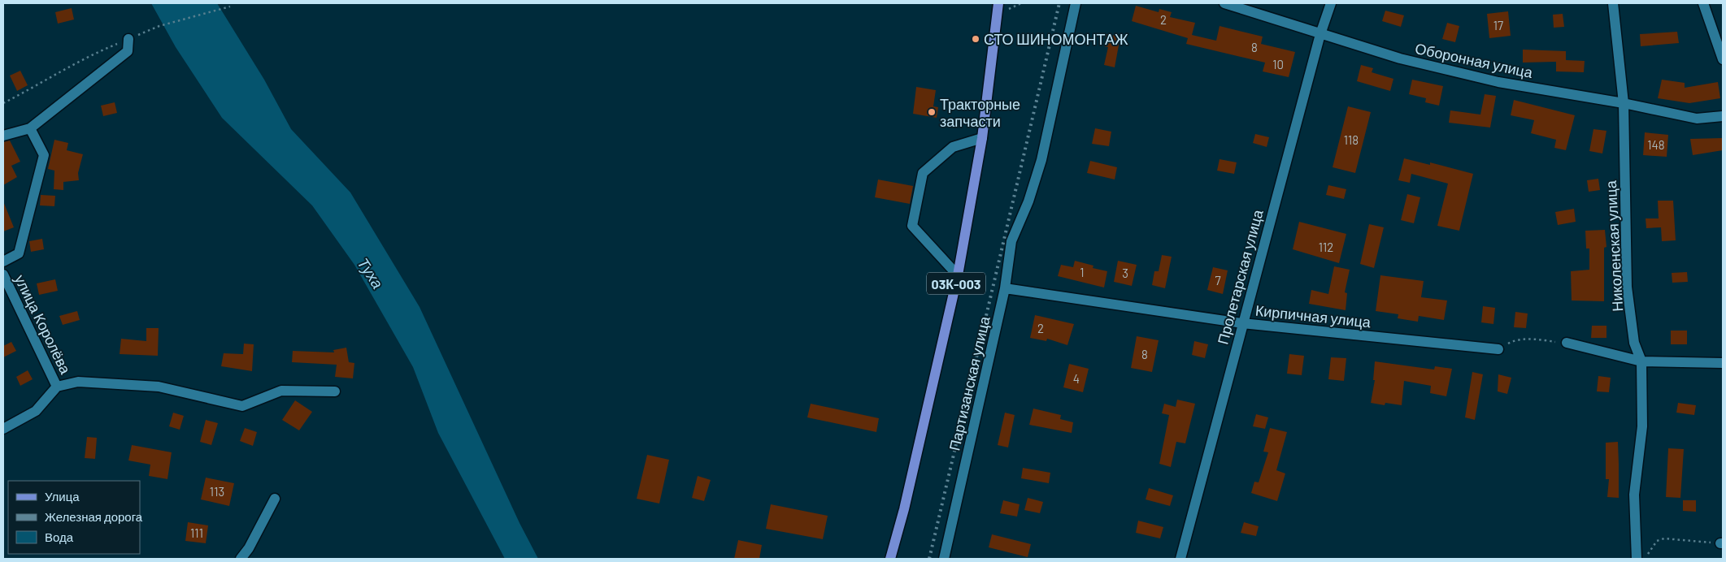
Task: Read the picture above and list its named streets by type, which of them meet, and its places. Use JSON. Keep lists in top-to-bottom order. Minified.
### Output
{"streets":{"main road":["03К-003"],"street":["Оборонная улица","Николенская улица","Пролетарская улица","Кирпичная улица","улица Королёва","Партизанская улица"]},"crossings":[["Оборонная улица","Николенская улица"],["Оборонная улица","Пролетарская улица"],["Пролетарская улица","Кирпичная улица"],["Кирпичная улица","Партизанская улица"]],"water":["Туха"],"places":["СТО ШИНОМОНТАЖ","Тракторные запчасти"],"house_numbers":["2","17","8","10","118","148","112","1","3","7","2","8","4","113","111"],"legend":["Улица","Железная дорога","Вода"]}
